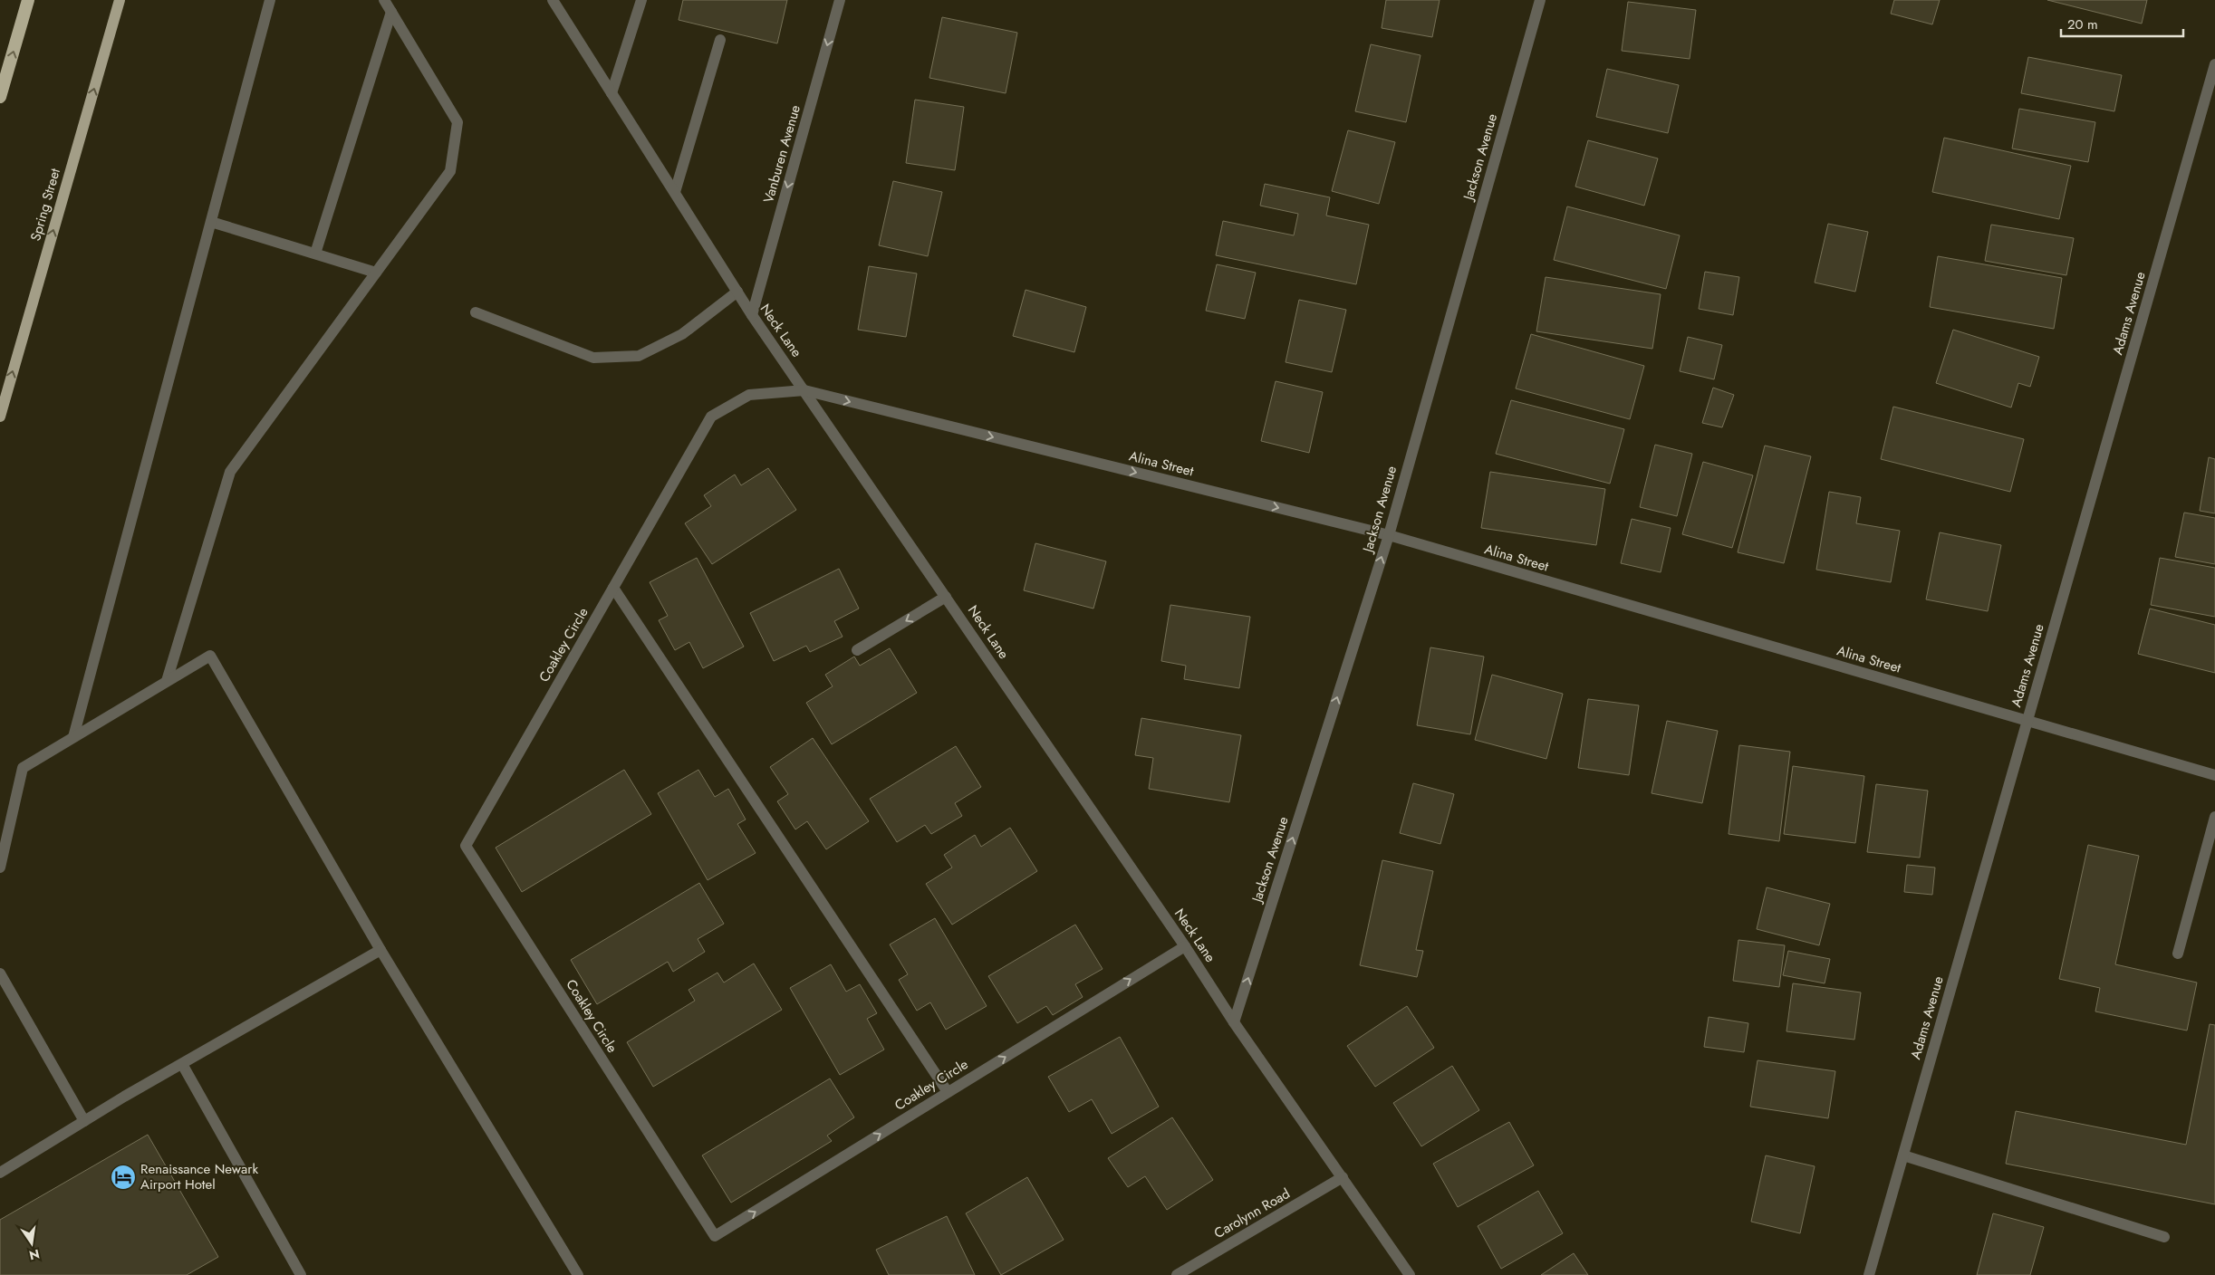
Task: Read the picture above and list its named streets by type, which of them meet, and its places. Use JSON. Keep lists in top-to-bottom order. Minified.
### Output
{"streets":{"main road":["Spring Street"],"street":["Vanburen Avenue","Jackson Avenue","Adams Avenue","Neck Lane","Alina Street","Coakley Circle","Carolynn Road"]},"crossings":[["Vanburen Avenue","Neck Lane"],["Jackson Avenue","Neck Lane"],["Jackson Avenue","Alina Street"],["Adams Avenue","Alina Street"],["Neck Lane","Alina Street"],["Neck Lane","Coakley Circle"],["Neck Lane","Carolynn Road"],["Alina Street","Coakley Circle"]],"one_way":["Vanburen Avenue","Jackson Avenue","Spring Street","Alina Street"],"places":{"hotel":["Renaissance Newark Airport Hotel"]},"scale_bar":"20 m","north":"bottom"}
